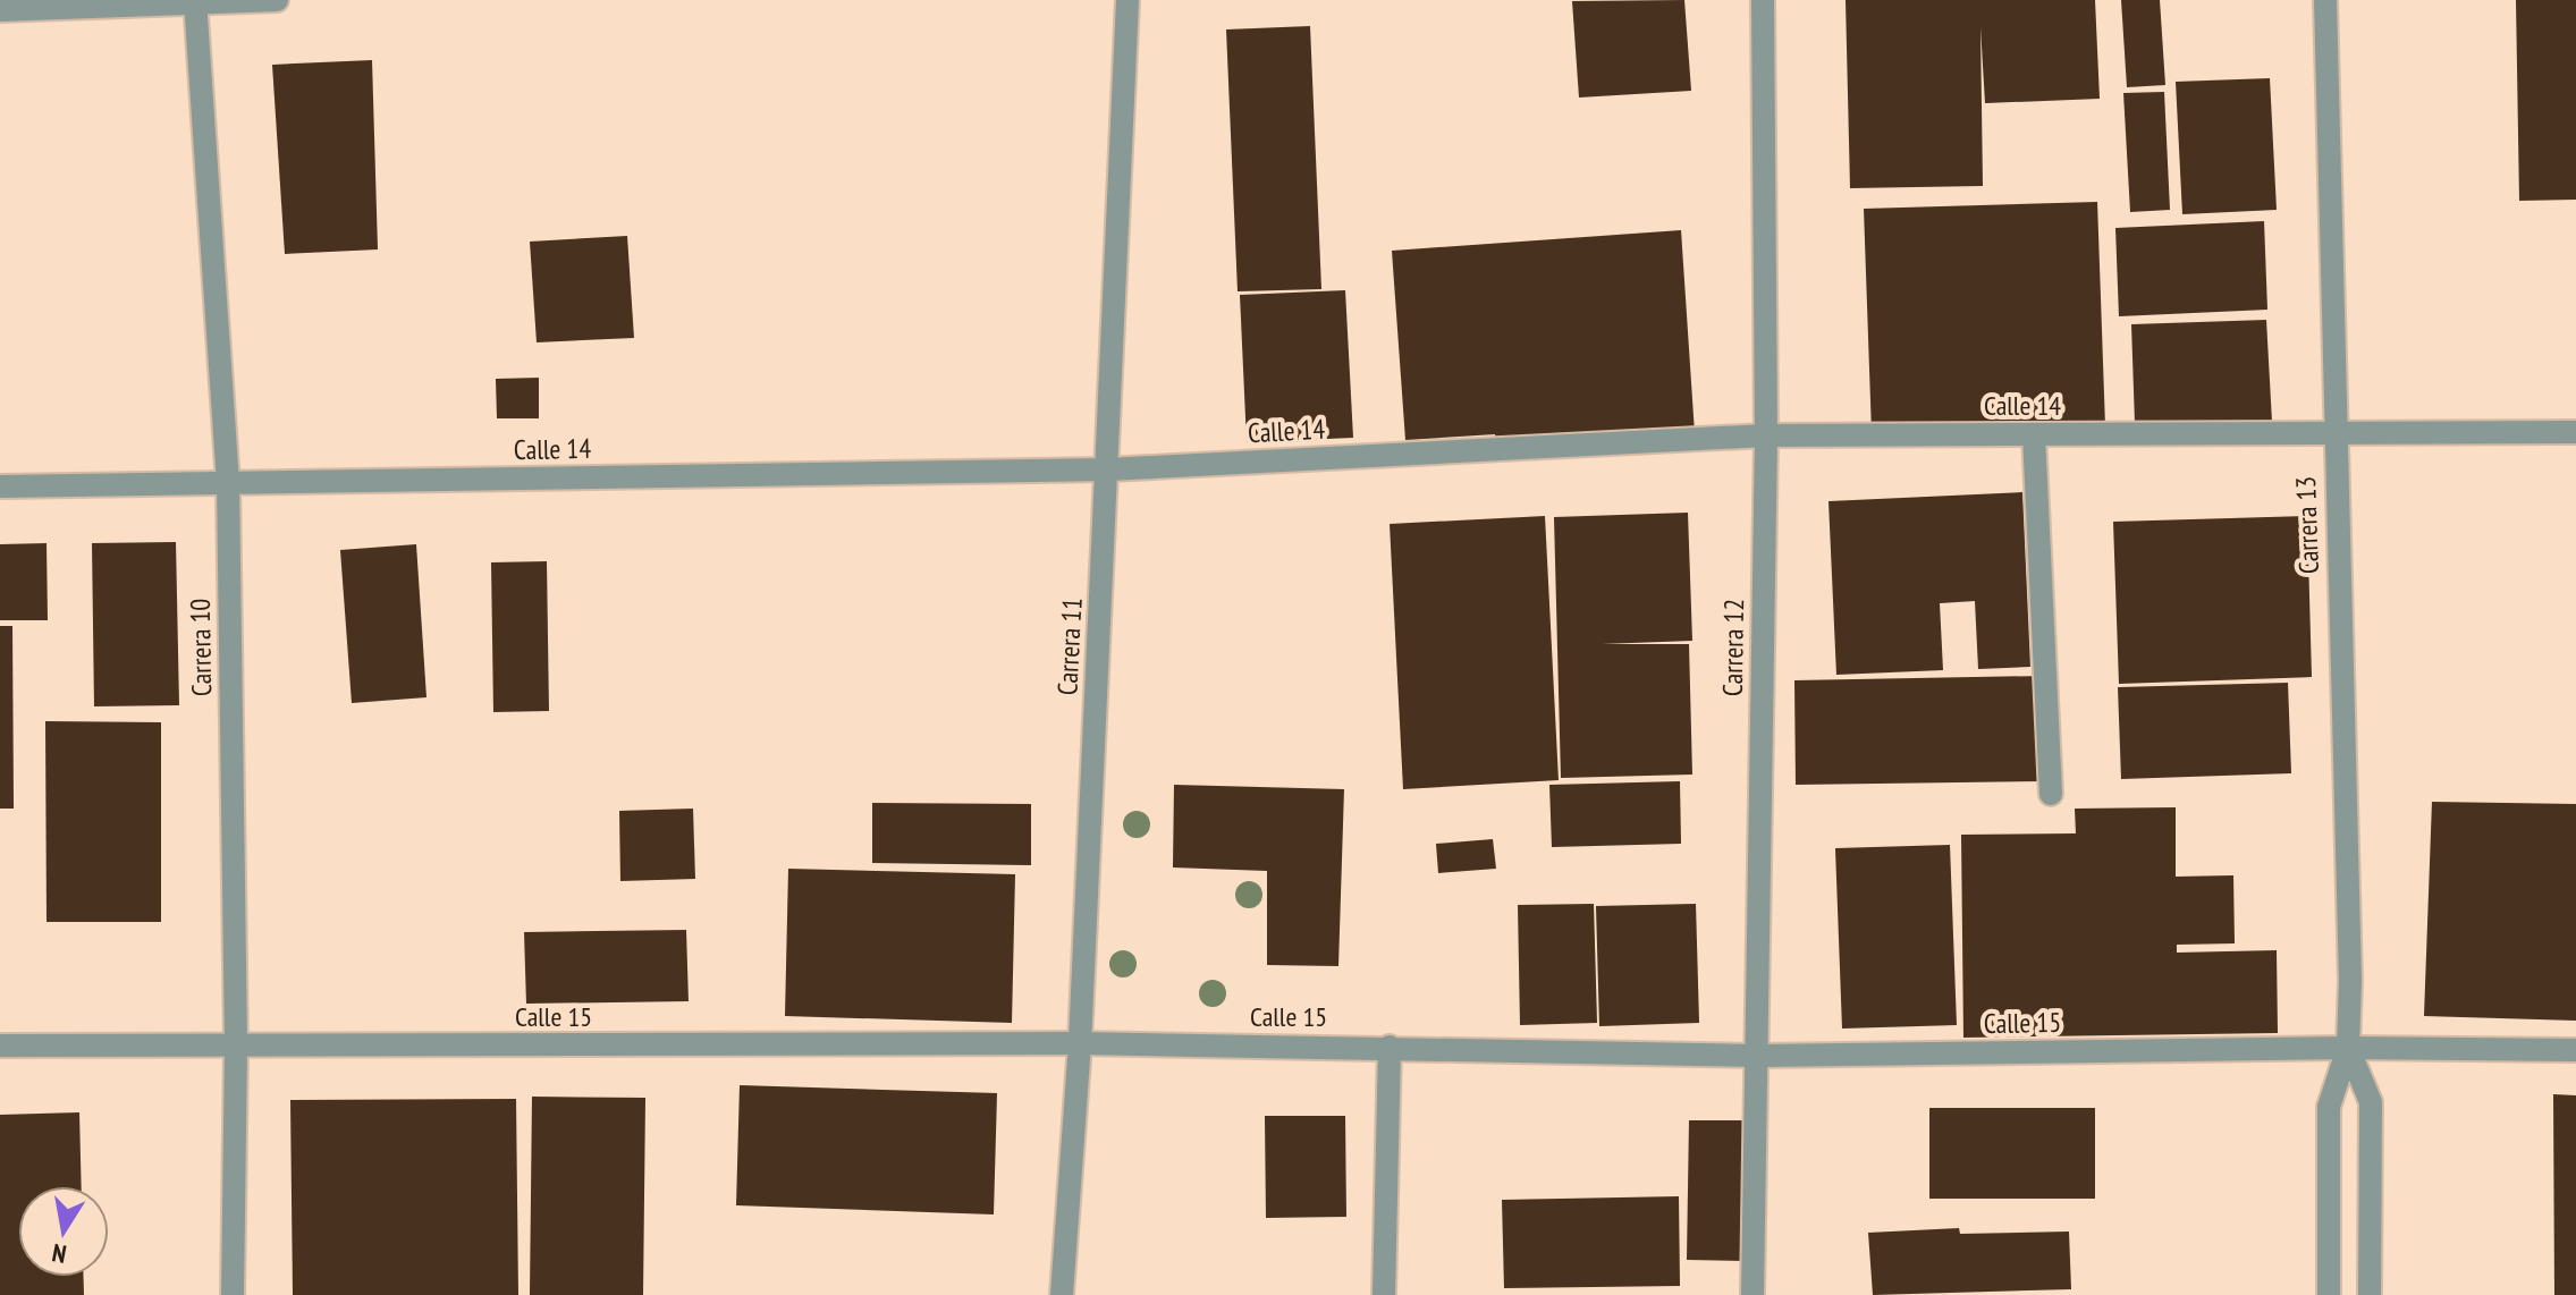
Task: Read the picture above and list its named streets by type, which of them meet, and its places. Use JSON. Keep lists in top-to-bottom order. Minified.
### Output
{"streets":{"street":["Calle 14","Carrera 13","Carrera 11","Carrera 10","Carrera 12","Calle 15"]},"crossings":[["Calle 14","Carrera 13"],["Calle 14","Carrera 11"],["Calle 14","Carrera 10"],["Calle 14","Carrera 12"],["Carrera 13","Calle 15"],["Carrera 11","Calle 15"],["Carrera 10","Calle 15"],["Carrera 12","Calle 15"]],"north":"bottom"}
